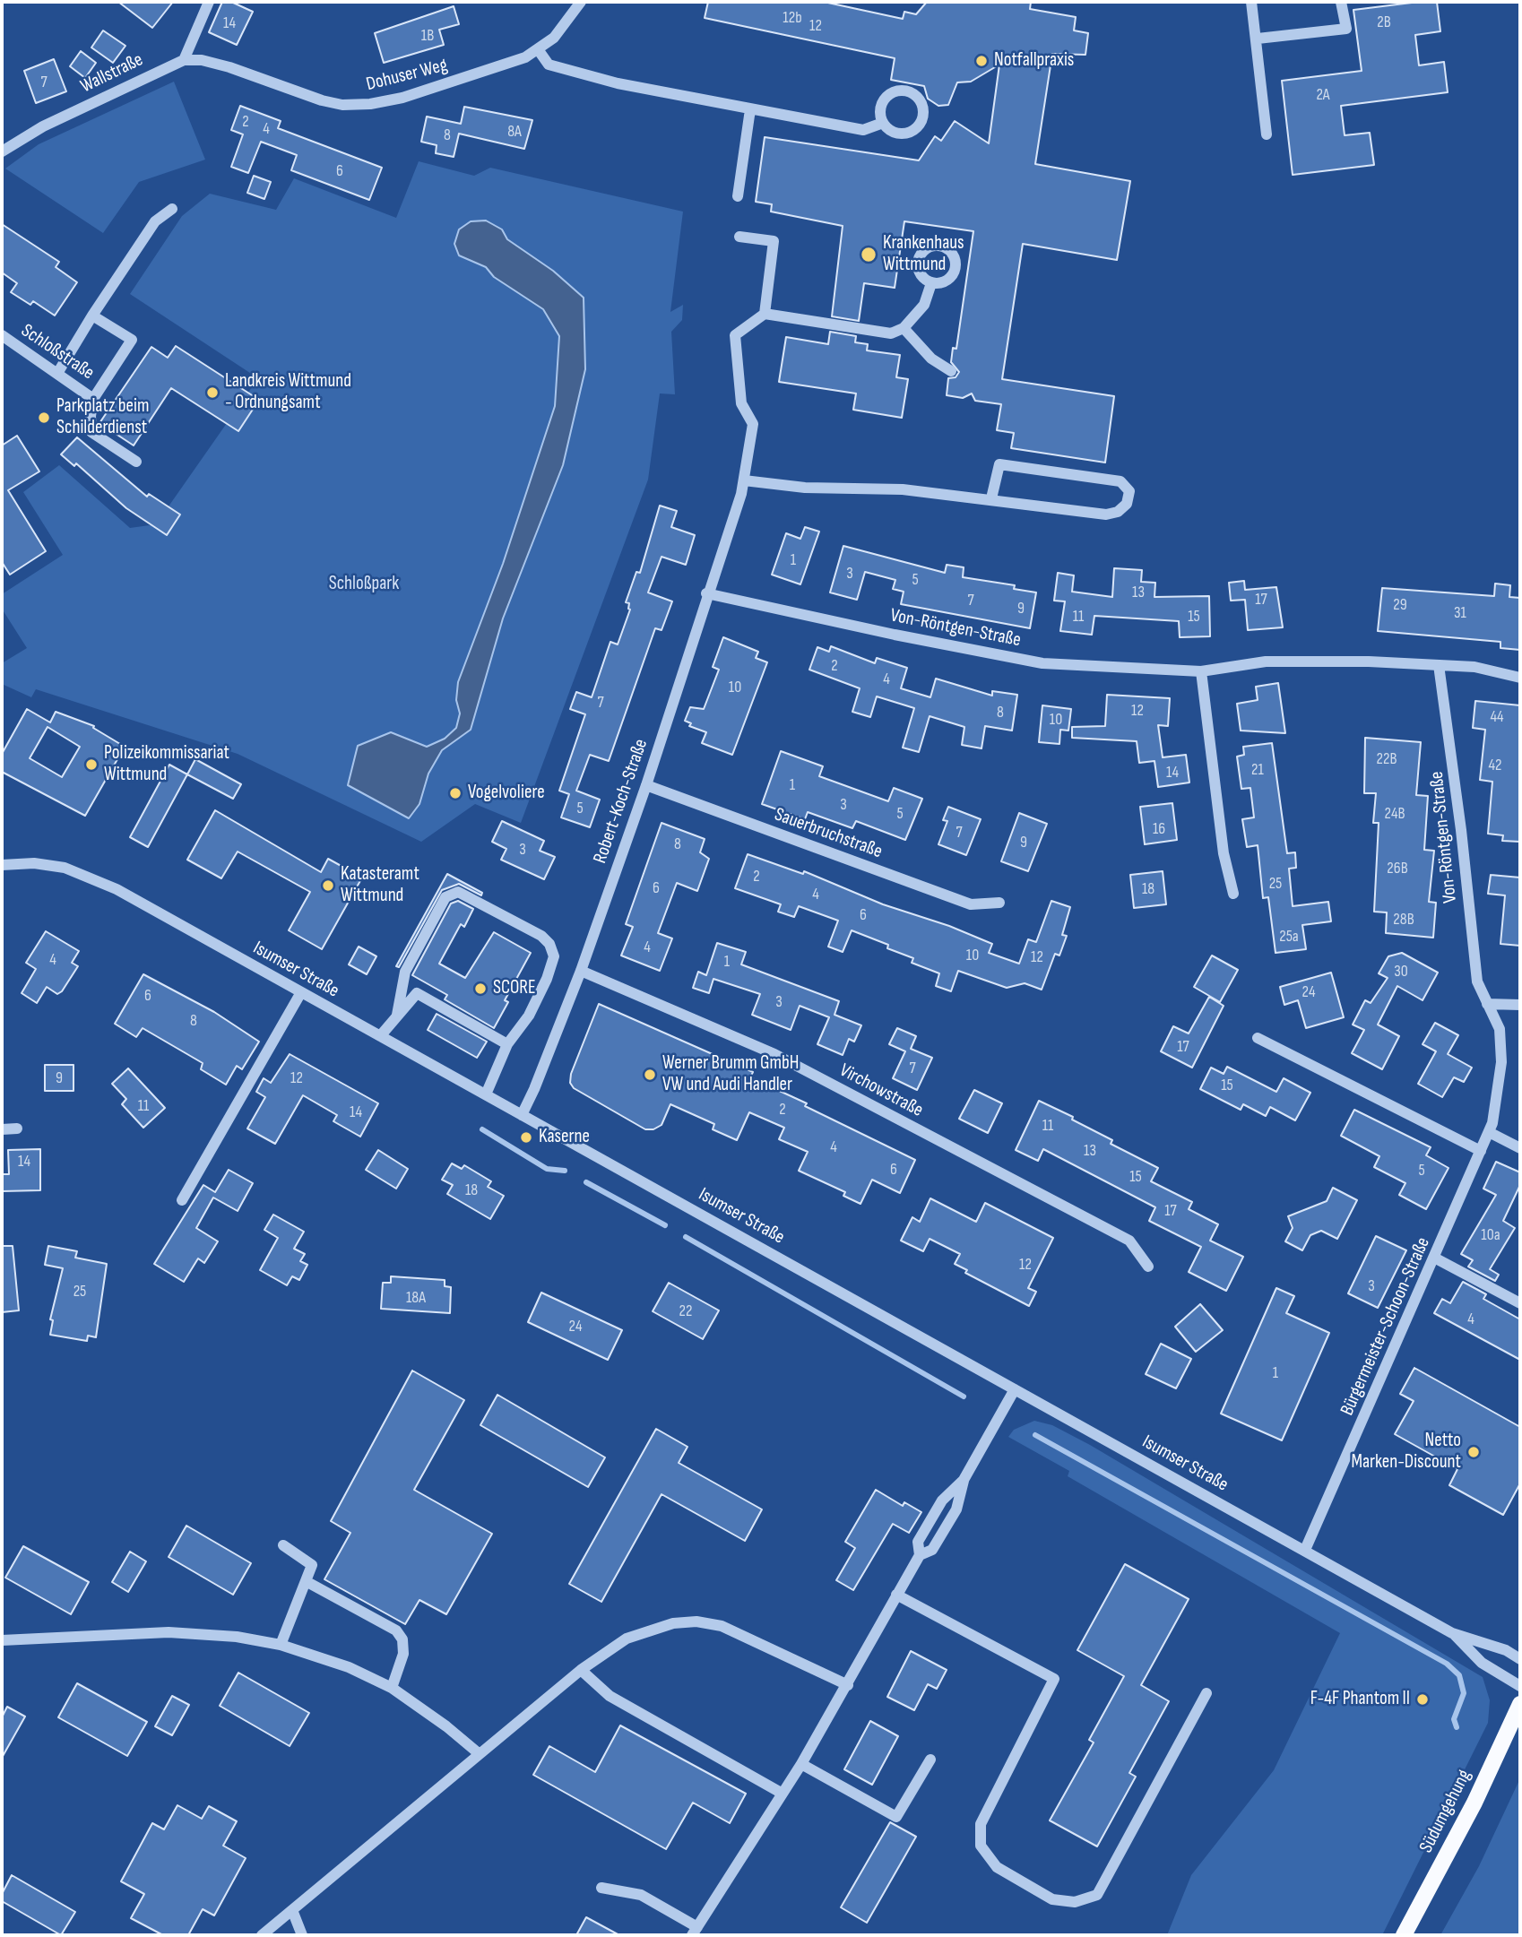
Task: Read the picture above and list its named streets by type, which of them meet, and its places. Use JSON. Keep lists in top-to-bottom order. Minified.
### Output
{"streets":{"main road":["Südumgehung"],"street":["Wallstraße","Dohuser Weg","Schloßstraße","Von-Röntgen-Straße","Robert-Koch-Straße","Sauerbruchstraße","Isumser Straße","Virchowstraße","Bürgermeister-Schoon-Straße"]},"crossings":[["Wallstraße","Dohuser Weg"],["Von-Röntgen-Straße","Robert-Koch-Straße"],["Von-Röntgen-Straße","Bürgermeister-Schoon-Straße"],["Robert-Koch-Straße","Sauerbruchstraße"],["Robert-Koch-Straße","Isumser Straße"],["Robert-Koch-Straße","Virchowstraße"],["Isumser Straße","Bürgermeister-Schoon-Straße"]],"parks":["Schloßpark"],"places":["Notfallpraxis","Krankenhaus Wittmund","Landkreis Wittmund - Ordnungsamt","Parkplatz beim Schilderdienst","Polizeikommissariat Wittmund","Vogelvoliere","Katasteramt Wittmund","SCORE","Werner Brumm GmbH VW und Audi Handler","Kaserne","Netto Marken-Discount","F-4F Phantom II"],"house_numbers":["12b","2B","14","12","1B","7","2A","2","4","8A","8","6","1","3","5","13","17","7","29","9","31","11","15","2","4","10","7","12","8","44","10","22B","42","21","14","1","3","5","5","24B","16","7","9","8","3","26B","2","25","6","18","4","6","28B","25a","4","10","12","4","1","30","24","6","3","8","17","7","9","12","15","11","2","14","11","4","13","14","6","5","15","18","17","10a","12","3","25","18A","22","4","24","1"]}
